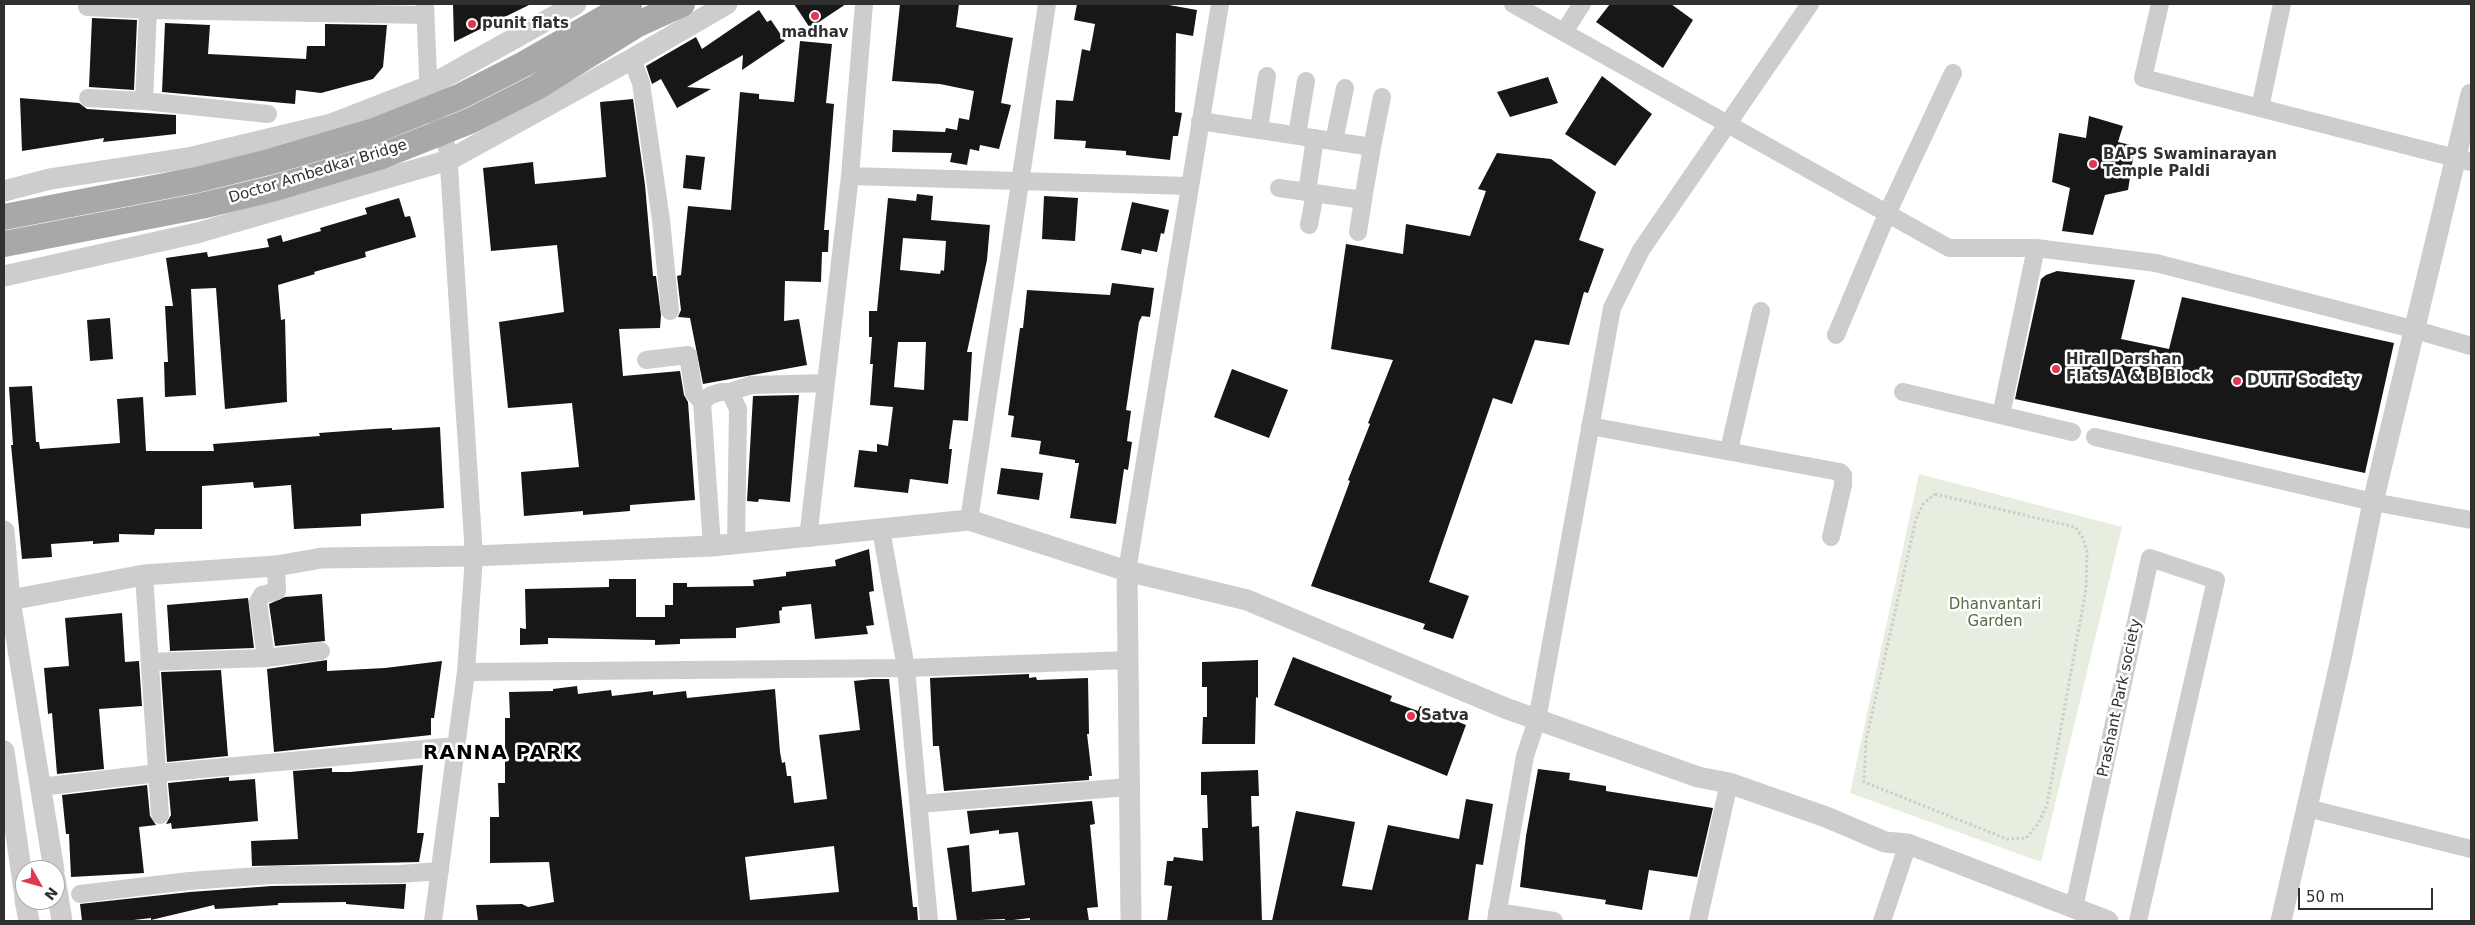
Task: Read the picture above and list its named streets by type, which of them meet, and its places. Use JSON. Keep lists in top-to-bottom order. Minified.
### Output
{"streets":{"main road":["Doctor Ambedkar Bridge"],"street":["Prashant Park society"]},"districts":["RANNA PARK"],"parks":["Dhanvantari Garden"],"places":["madhav","punit flats","BAPS Swaminarayan Temple Paldi","Hiral Darshan Flats A & B Block","DUTT Society","Satva"],"scale_bar":"50 m","north":"bottom right"}
